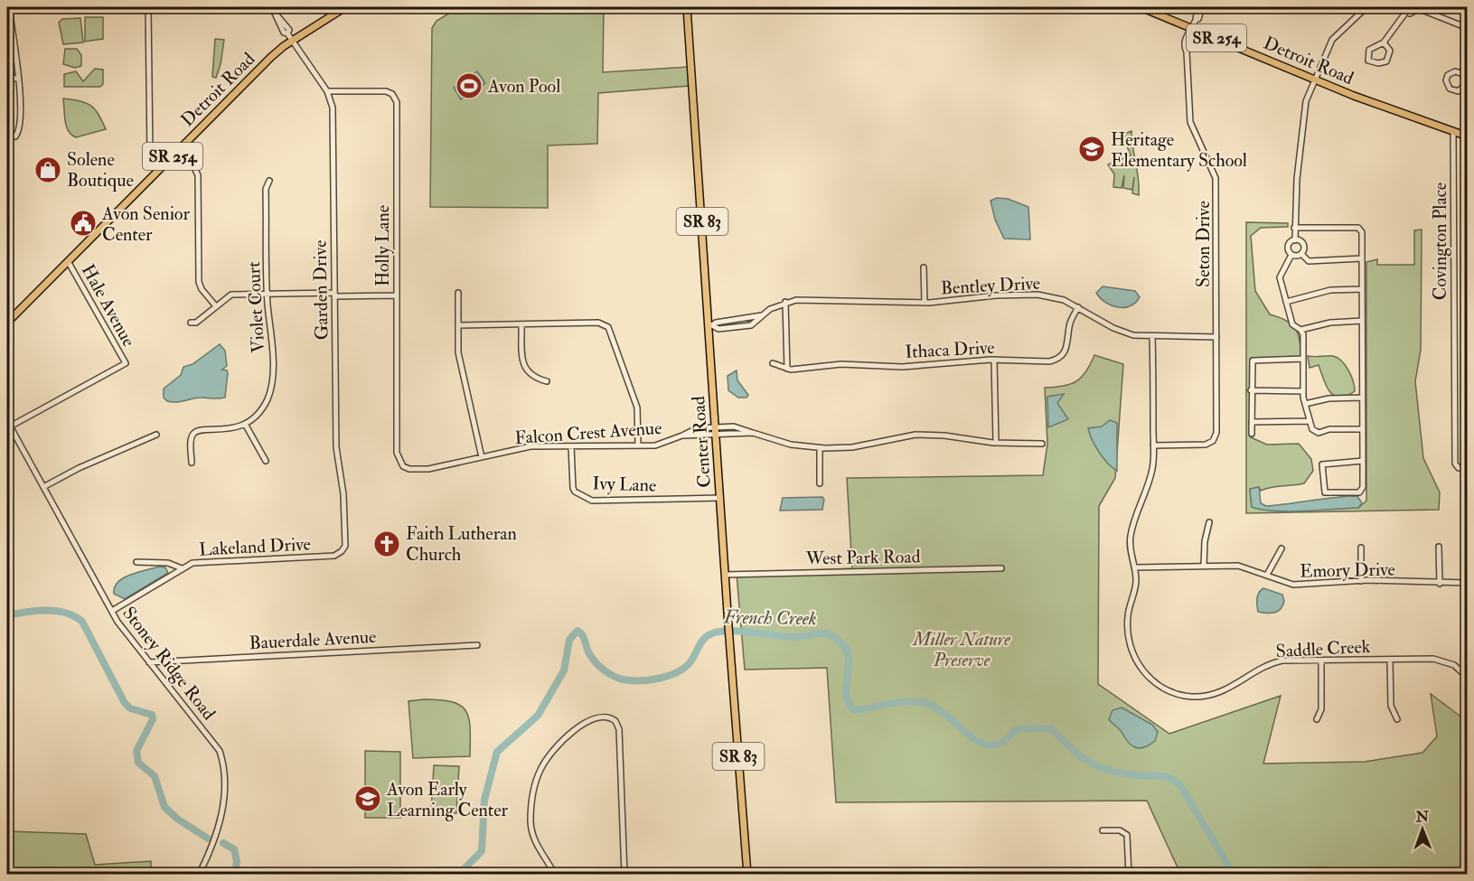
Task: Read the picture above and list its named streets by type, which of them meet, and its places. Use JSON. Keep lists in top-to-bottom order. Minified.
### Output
{"streets":{"main road":["SR 254","Detroit Road","SR 83","Center Road"],"street":["Covington Place","Seton Drive","Holly Lane","Bentley Drive","Garden Drive","Hale Avenue","Violet Court","Ithaca Drive","Falcon Crest Avenue","Ivy Lane","Lakeland Drive","West Park Road","Emory Drive","Bauerdale Avenue","Saddle Creek","Stoney Ridge Road"]},"crossings":[["Detroit Road","Covington Place"],["Detroit Road","Seton Drive"],["Detroit Road","Garden Drive"],["Detroit Road","Hale Avenue"],["Seton Drive","Bentley Drive"],["Seton Drive","Saddle Creek"],["Holly Lane","Garden Drive"],["Holly Lane","Falcon Crest Avenue"],["Bentley Drive","Ithaca Drive"],["Bentley Drive","Center Road"],["Bentley Drive","Saddle Creek"],["Garden Drive","Lakeland Drive"],["Hale Avenue","Stoney Ridge Road"],["Falcon Crest Avenue","Center Road"],["Falcon Crest Avenue","Ivy Lane"],["Center Road","Ivy Lane"],["Center Road","West Park Road"],["Lakeland Drive","Stoney Ridge Road"],["Emory Drive","Saddle Creek"],["Bauerdale Avenue","Stoney Ridge Road"]],"water":["French Creek"],"parks":["Miller Nature Preserve"],"places":{"sports":["Avon Pool"],"school or university":["Heritage Elementary School","Avon Early Learning Center"],"shop":["Solene Boutique"],"public building":["Avon Senior Center"],"church":["Faith Lutheran Church"]},"north":"top"}
